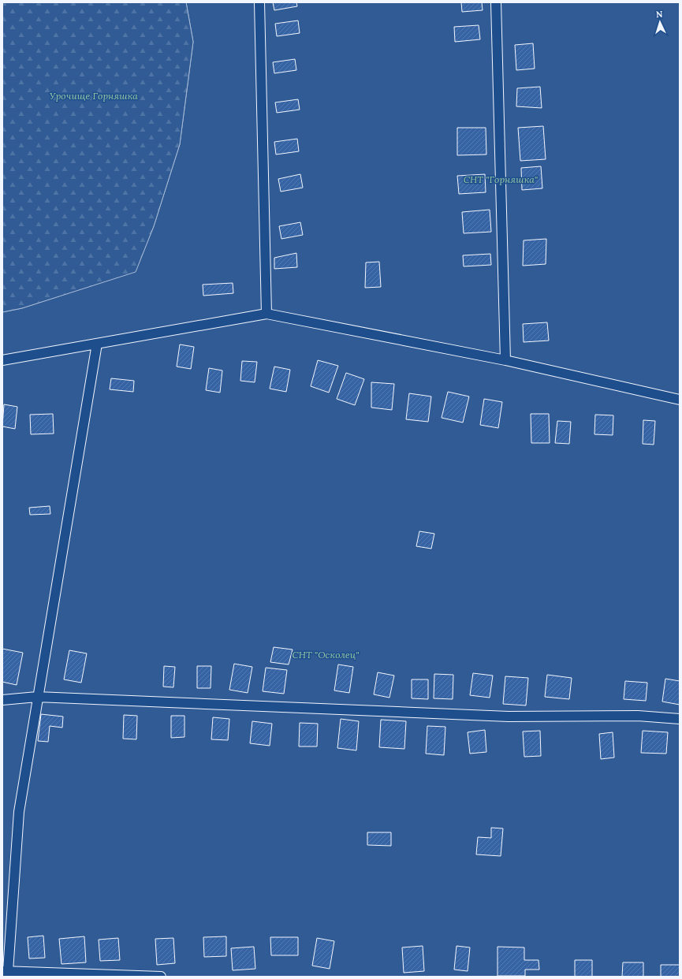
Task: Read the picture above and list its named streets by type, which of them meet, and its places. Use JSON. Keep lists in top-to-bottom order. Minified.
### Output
{"parks":["Урочище Горняшка","СНТ \"Горняшка\"","СНТ \"Осколец\""],"north":"top"}
